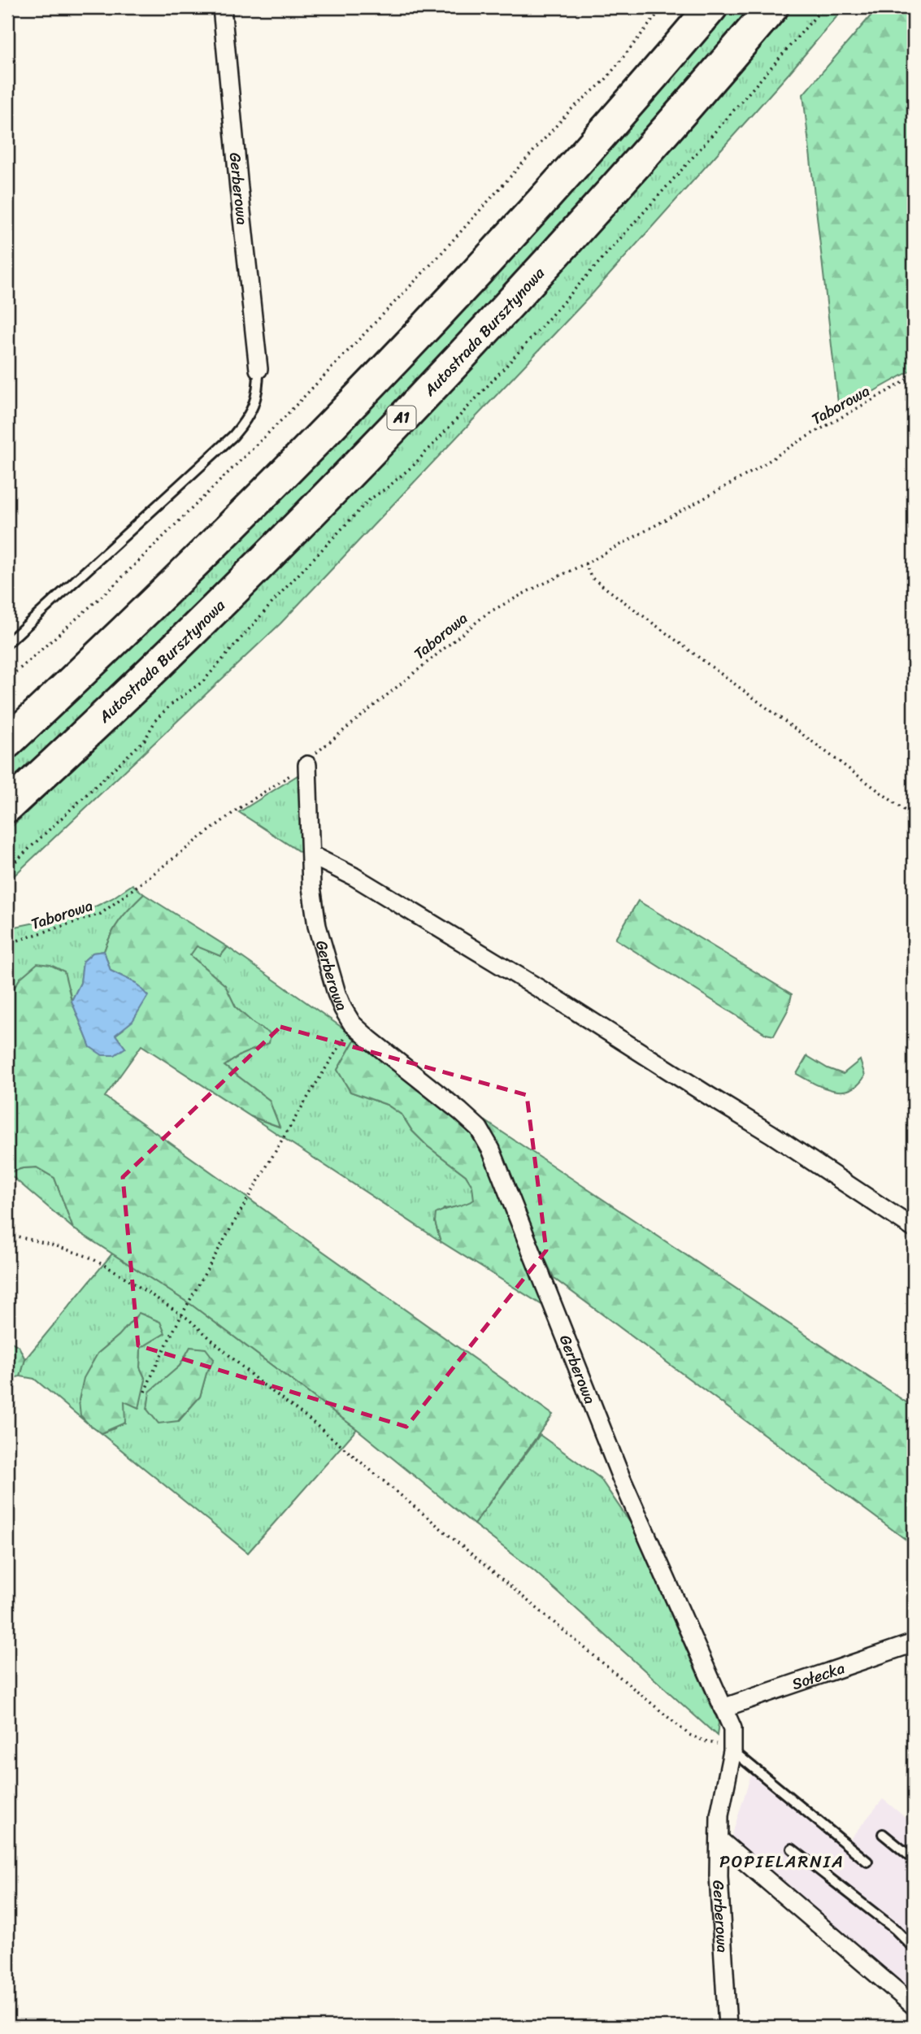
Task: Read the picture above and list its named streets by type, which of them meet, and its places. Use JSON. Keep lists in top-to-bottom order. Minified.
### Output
{"streets":{"highway":["Autostrada Bursztynowa","A1"],"street":["Gerberowa","Sołecka"],"path":["Taborowa"]},"crossings":[["Gerberowa","Taborowa"],["Gerberowa","Sołecka"]],"districts":["POPIELARNIA"]}
